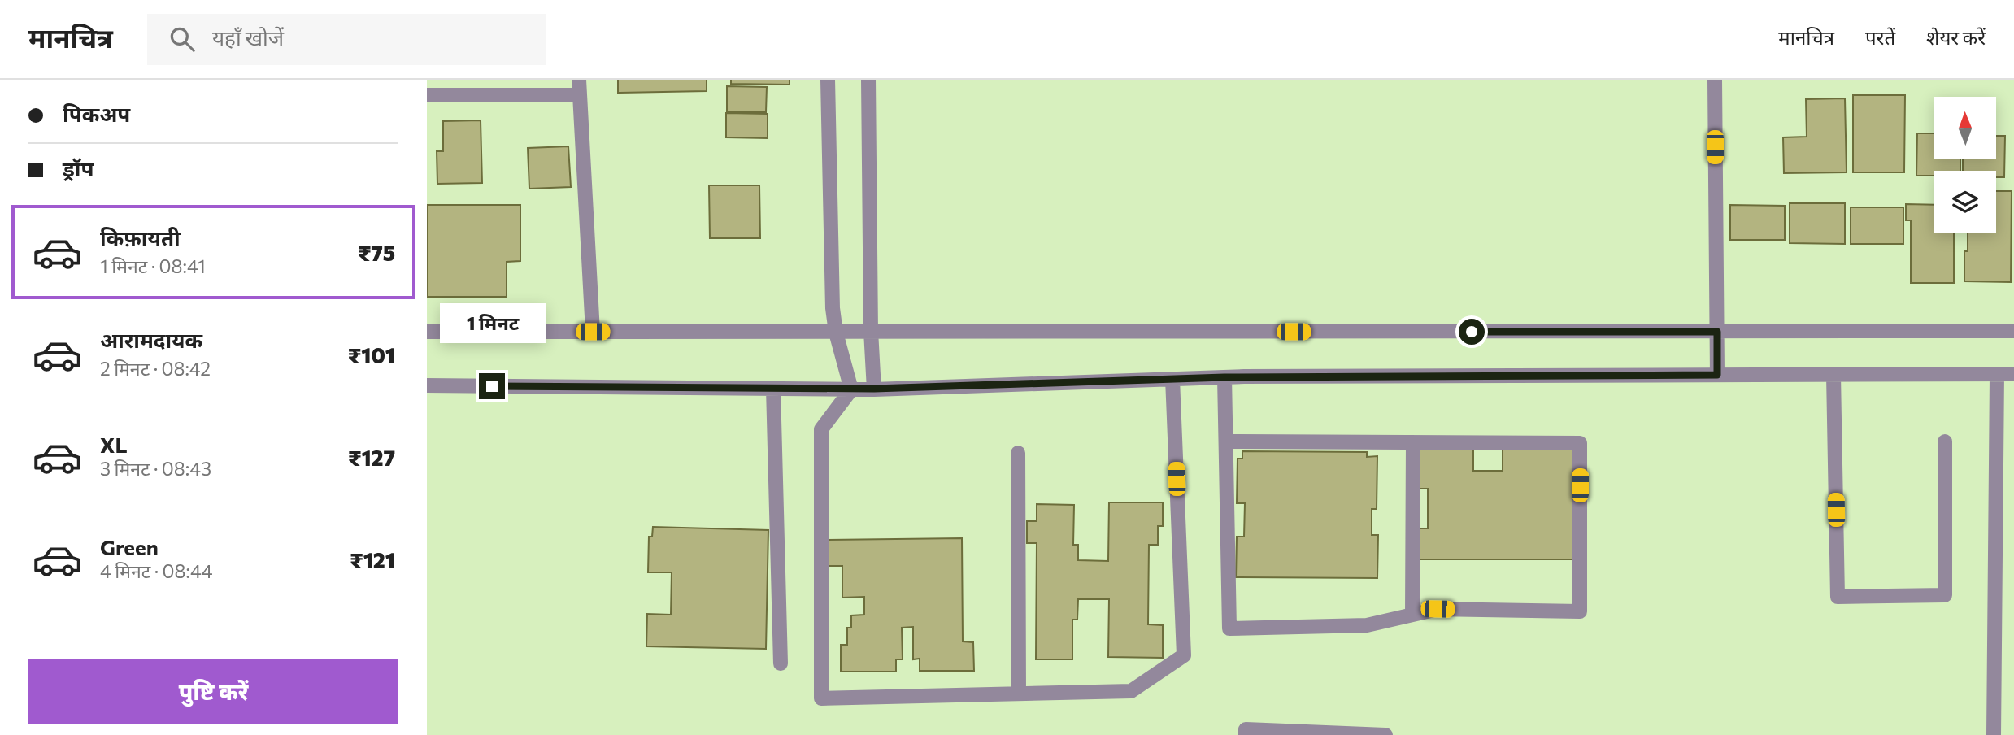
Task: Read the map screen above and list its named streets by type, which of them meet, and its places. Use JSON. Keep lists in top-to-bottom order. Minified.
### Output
{"north":"top","page":{"header":"मानचित्र","search":"यहाँ खोजें","nav":["मानचित्र","परतें","शेयर करें"],"banner":["पिकअप","ड्रॉप"],"list":[{"name":"किफ़ायती","note":"1 मिनट · 08:41","value":"₹75"},{"name":"आरामदायक","note":"2 मिनट · 08:42","value":"₹101"},{"name":"XL","note":"3 मिनट · 08:43","value":"₹127"},{"name":"Green","note":"4 मिनट · 08:44","value":"₹121"}],"bubble":"1 मिनट","buttons":"पुष्टि करें"}}
